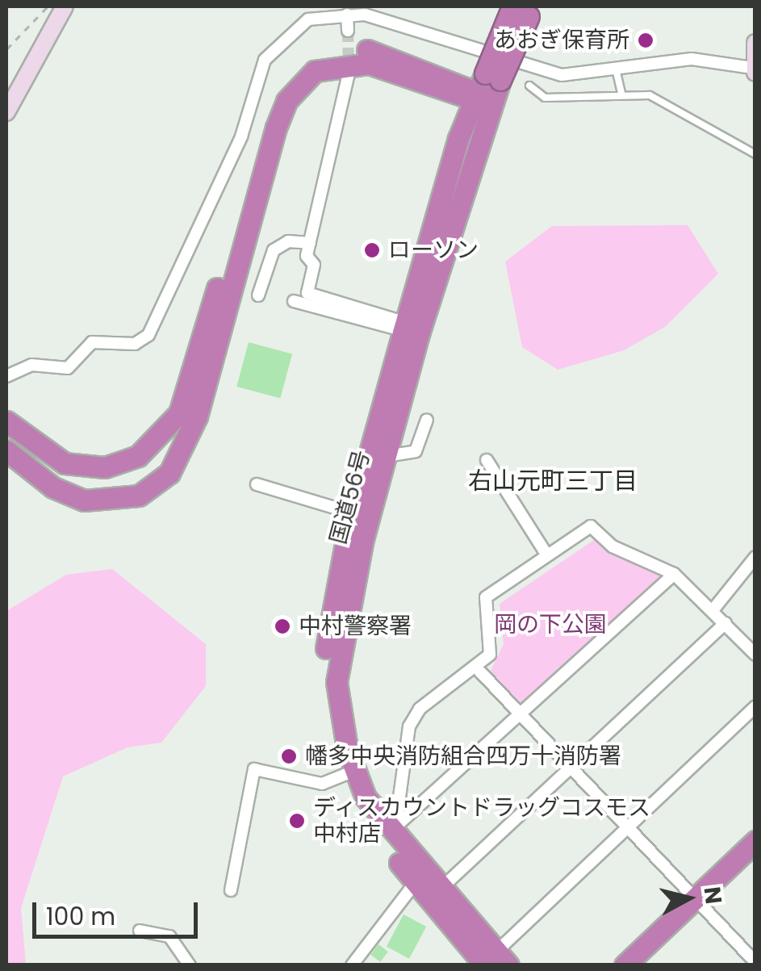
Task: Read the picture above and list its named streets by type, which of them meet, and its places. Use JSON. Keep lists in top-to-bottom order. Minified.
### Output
{"streets":{"highway":["国道56号"]},"districts":["右山元町三丁目"],"parks":["岡の下公園"],"places":["あおぎ保育所","ローソン","中村警察署","幡多中央消防組合四万十消防署","ディスカウントドラッグコスモス 中村店"],"scale_bar":"100 m","north":"right"}
